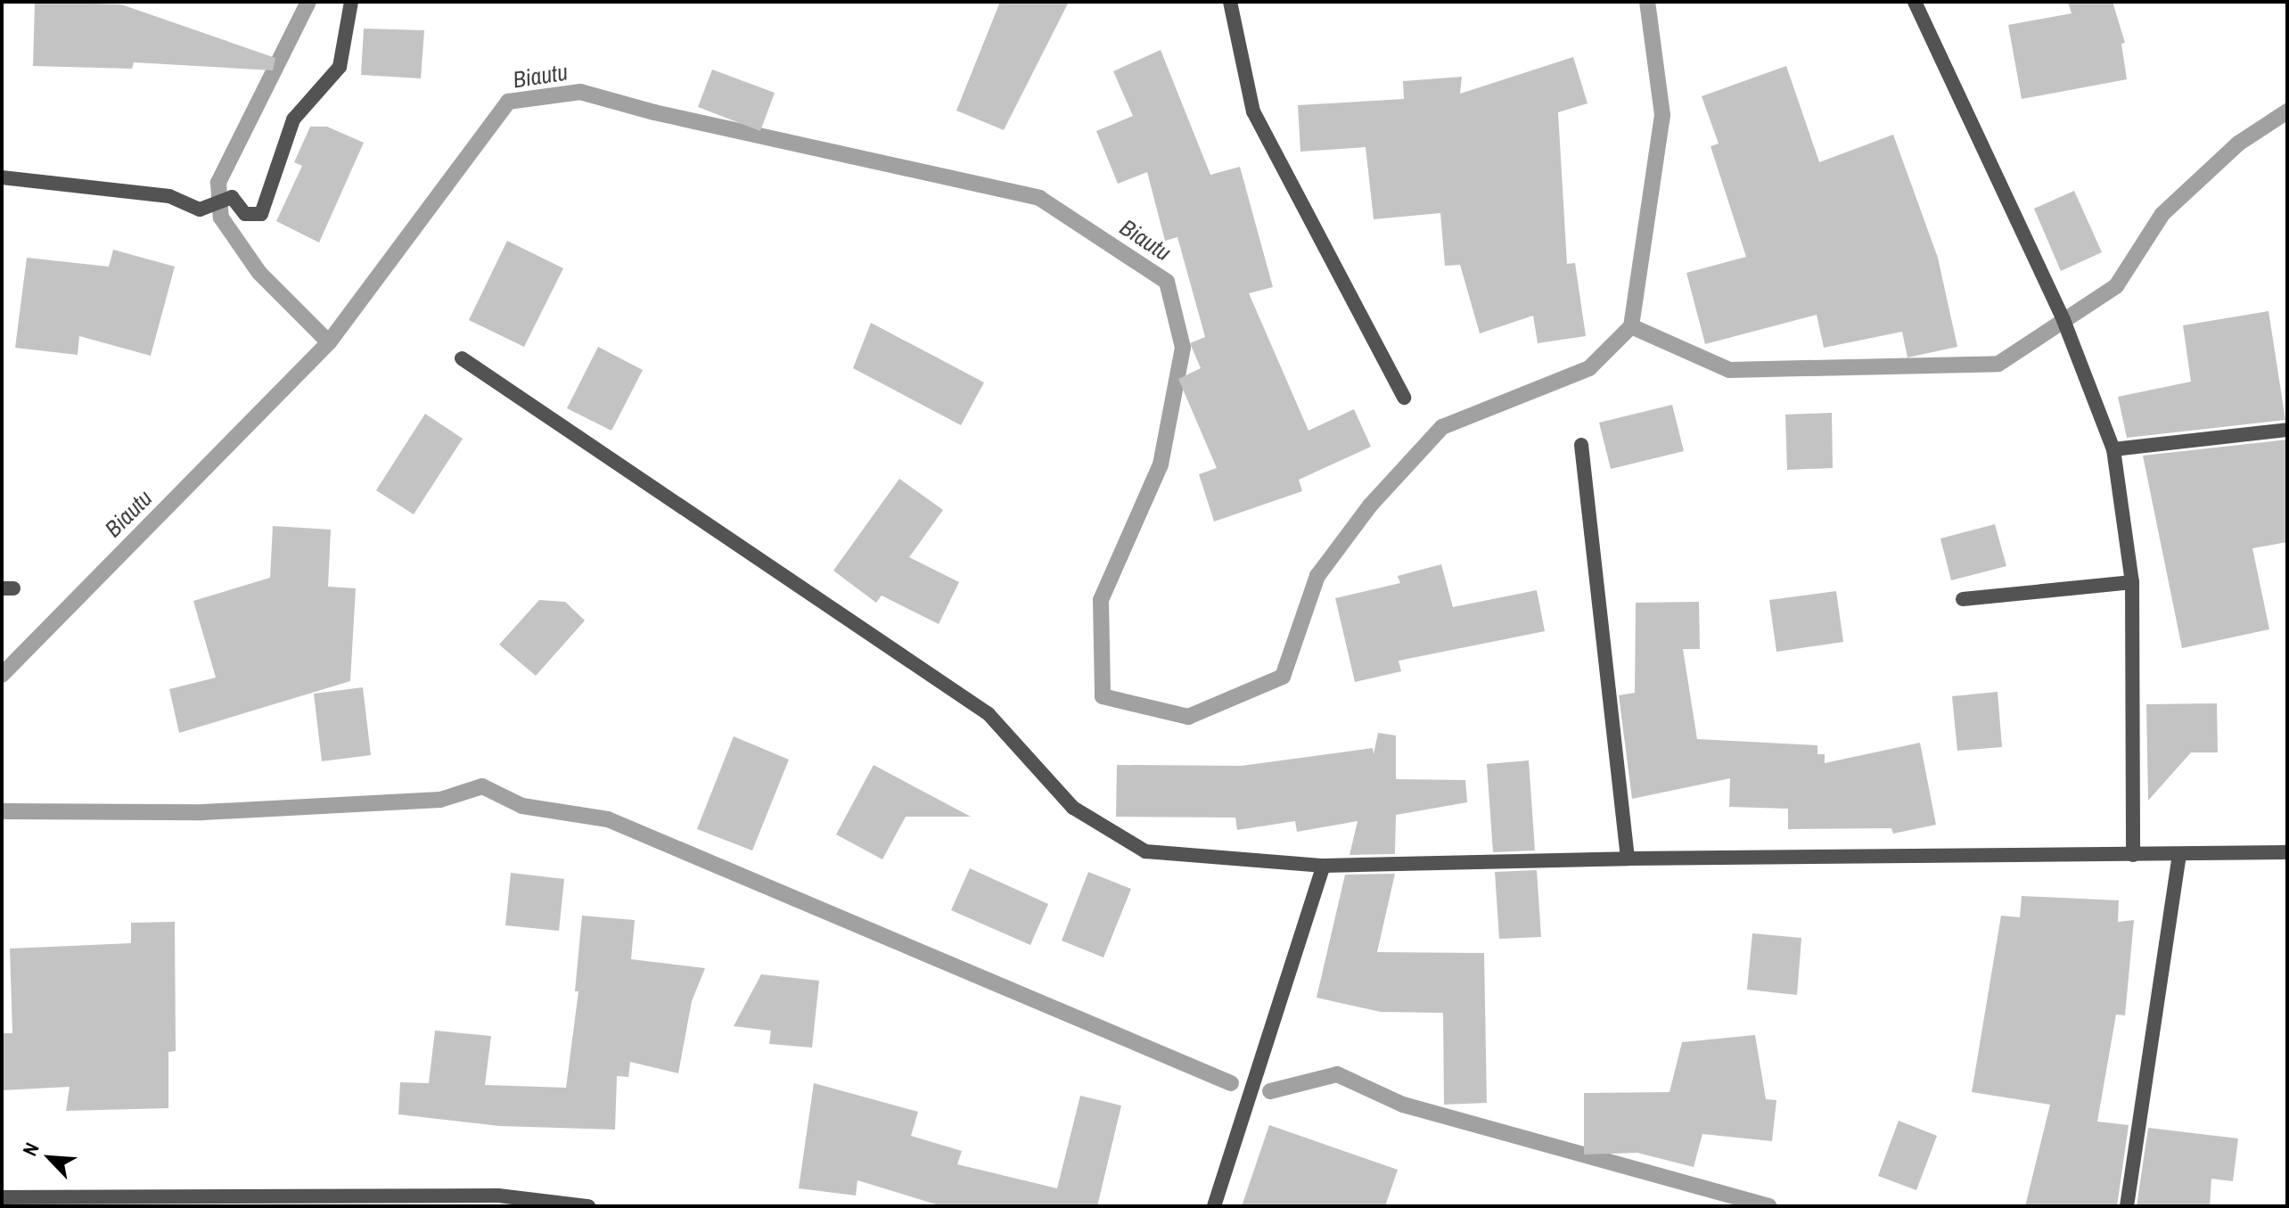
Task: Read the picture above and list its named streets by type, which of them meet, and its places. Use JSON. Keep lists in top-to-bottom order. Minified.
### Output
{"water":["Biautu"],"north":"top left"}
